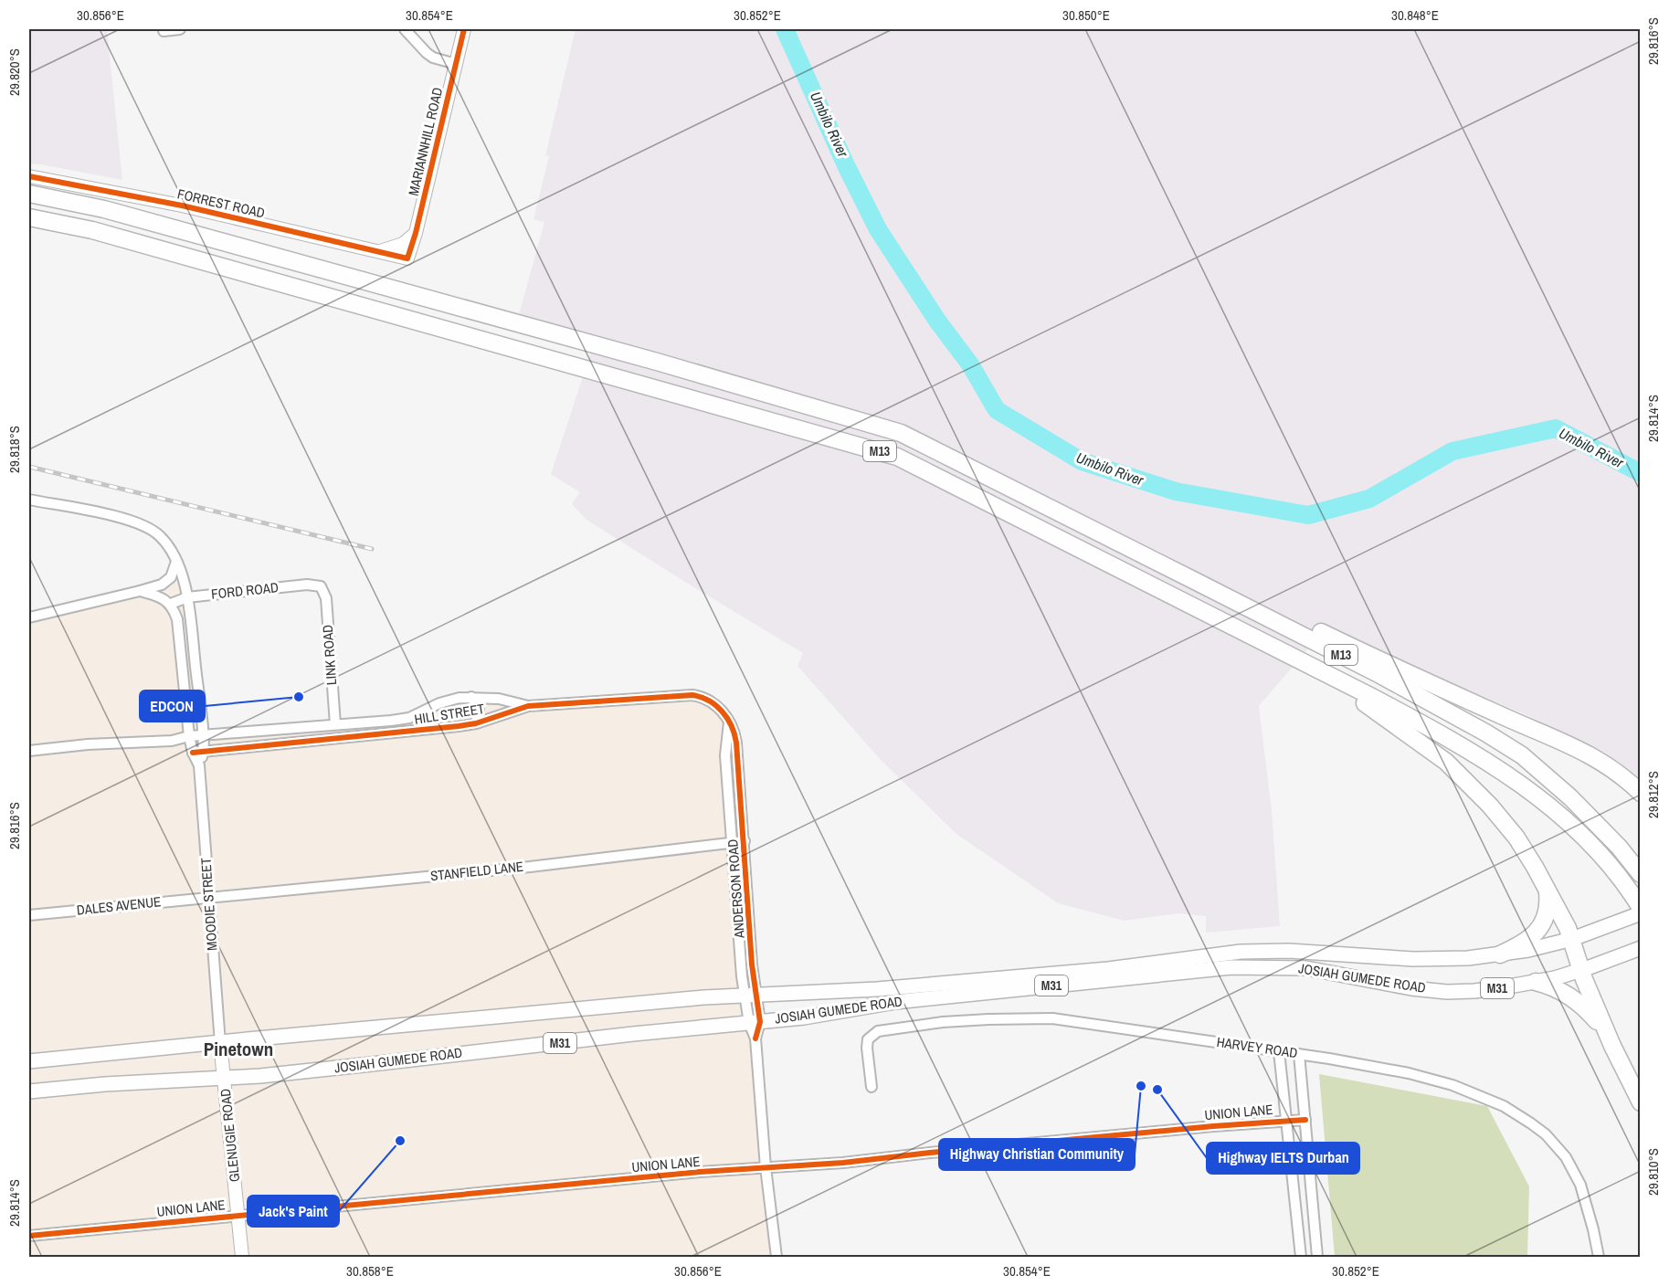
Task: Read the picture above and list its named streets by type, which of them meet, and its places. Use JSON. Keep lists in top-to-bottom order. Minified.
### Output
{"streets":{"highway":["M13"],"main road":["JOSIAH GUMEDE ROAD","M31"],"street":["MARIANNHILL ROAD","FORREST ROAD","FORD ROAD","LINK ROAD","HILL STREET","STANFIELD LANE","ANDERSON ROAD","MOODIE STREET","DALES AVENUE","HARVEY ROAD","UNION LANE","GLENUGIE ROAD"]},"crossings":[["MARIANNHILL ROAD","FORREST ROAD"],["FORD ROAD","LINK ROAD"],["FORD ROAD","MOODIE STREET"],["LINK ROAD","HILL STREET"],["HILL STREET","ANDERSON ROAD"],["HILL STREET","MOODIE STREET"],["STANFIELD LANE","ANDERSON ROAD"],["STANFIELD LANE","MOODIE STREET"],["STANFIELD LANE","DALES AVENUE"],["ANDERSON ROAD","JOSIAH GUMEDE ROAD"],["ANDERSON ROAD","UNION LANE"],["MOODIE STREET","DALES AVENUE"],["MOODIE STREET","JOSIAH GUMEDE ROAD"],["MOODIE STREET","GLENUGIE ROAD"],["JOSIAH GUMEDE ROAD","GLENUGIE ROAD"],["UNION LANE","GLENUGIE ROAD"]],"districts":["Pinetown"],"water":["Umbilo River"],"places":["EDCON","Highway Christian Community","Highway IELTS Durban","Jack's Paint"],"coordinates":["30.856°E","30.854°E","30.852°E","30.850°E","30.848°E","29.816°S","29.820°S","29.814°S","29.818°S","29.812°S","29.810°S","30.858°E"]}
